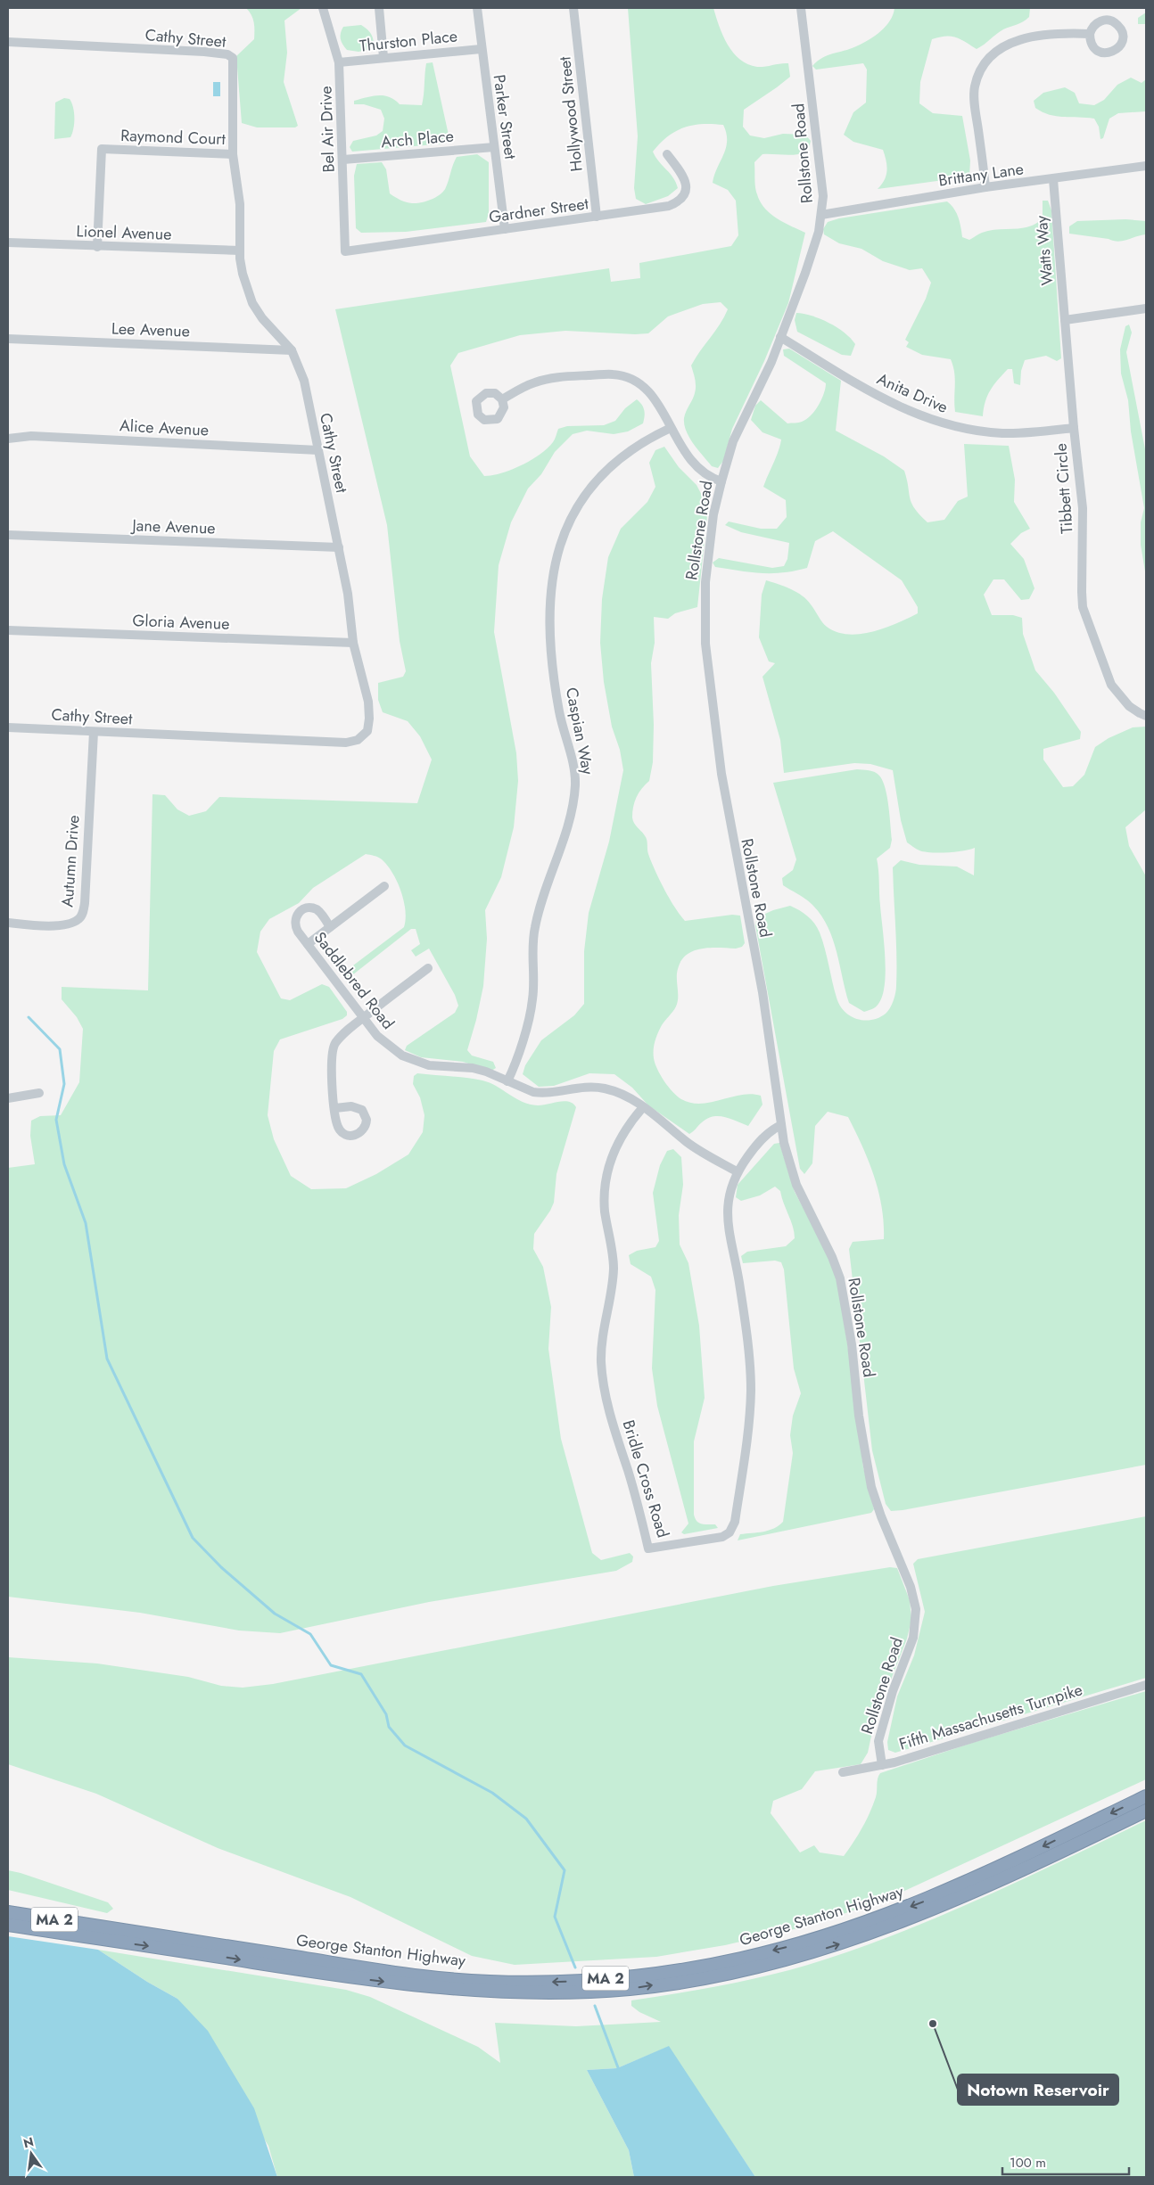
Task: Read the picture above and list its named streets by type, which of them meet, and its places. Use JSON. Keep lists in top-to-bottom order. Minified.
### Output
{"streets":{"highway":["George Stanton Highway","MA 2"],"street":["Cathy Street","Thurston Place","Hollywood Street","Parker Street","Bel Air Drive","Raymond Court","Arch Place","Rollstone Road","Brittany Lane","Gardner Street","Lionel Avenue","Watts Way","Lee Avenue","Anita Drive","Alice Avenue","Tibbett Circle","Jane Avenue","Gloria Avenue","Caspian Way","Autumn Drive","Saddlebred Road","Bridle Cross Road","Fifth Massachusetts Turnpike"]},"crossings":[["Cathy Street","Raymond Court"],["Cathy Street","Lionel Avenue"],["Cathy Street","Lee Avenue"],["Cathy Street","Alice Avenue"],["Cathy Street","Jane Avenue"],["Cathy Street","Gloria Avenue"],["Cathy Street","Autumn Drive"],["Thurston Place","Parker Street"],["Thurston Place","Bel Air Drive"],["Hollywood Street","Gardner Street"],["Parker Street","Arch Place"],["Parker Street","Gardner Street"],["Bel Air Drive","Arch Place"],["Bel Air Drive","Gardner Street"],["Raymond Court","Lionel Avenue"],["Rollstone Road","Brittany Lane"],["Rollstone Road","Anita Drive"],["Rollstone Road","Bridle Cross Road"],["Rollstone Road","Fifth Massachusetts Turnpike"],["Brittany Lane","Watts Way"],["Watts Way","Tibbett Circle"],["Anita Drive","Tibbett Circle"],["Caspian Way","Saddlebred Road"],["Saddlebred Road","Bridle Cross Road"]],"places":["Notown Reservoir"],"scale_bar":"100 m","north":"top"}
